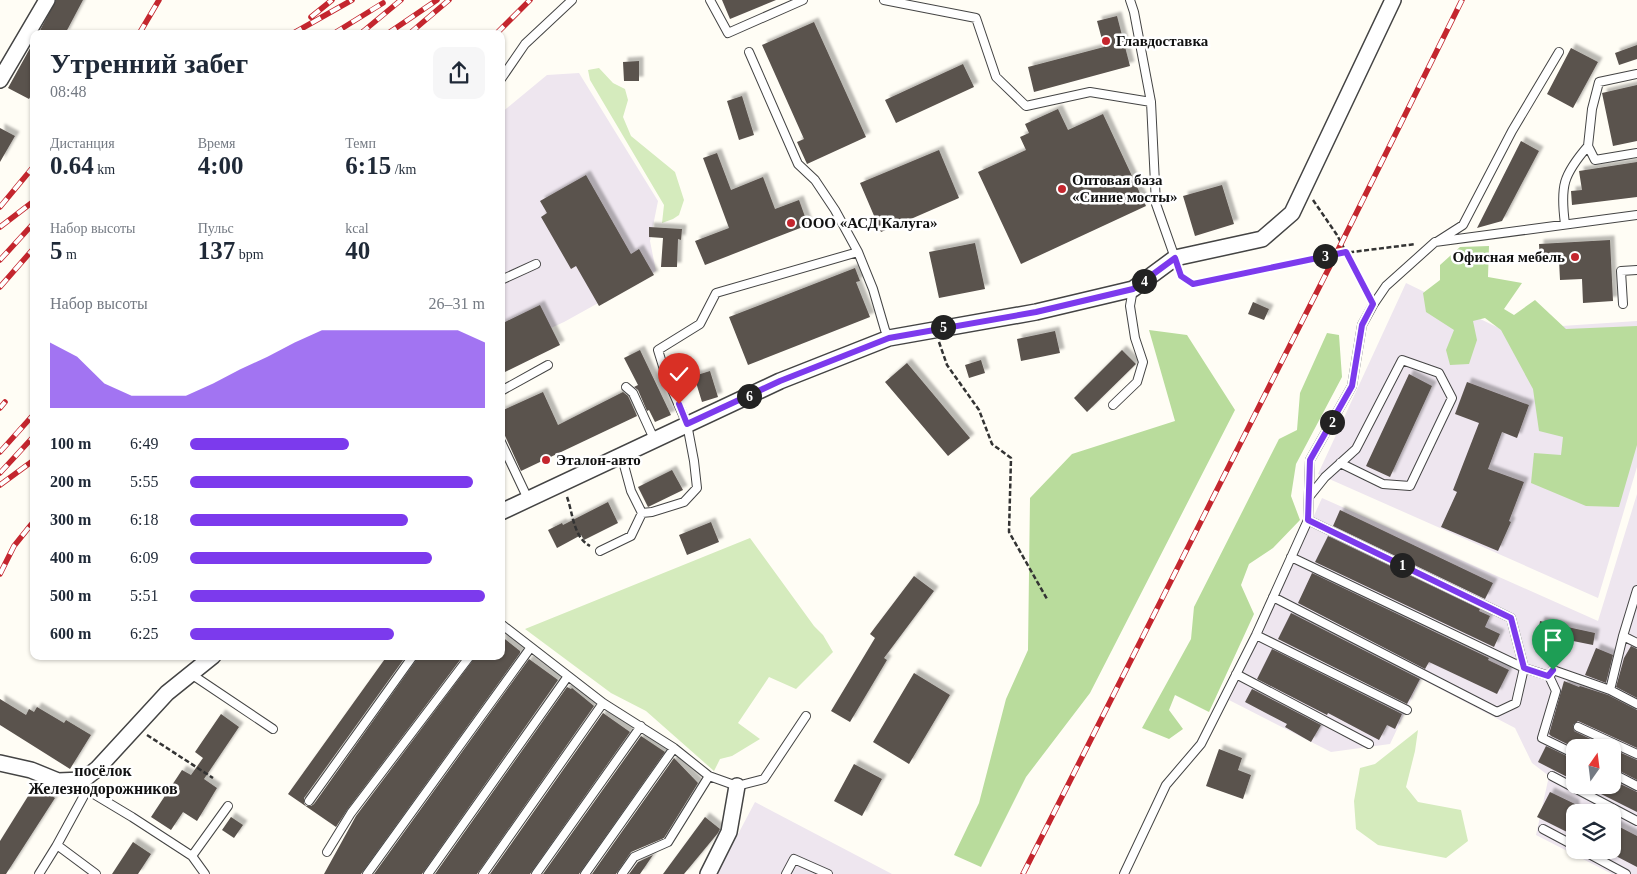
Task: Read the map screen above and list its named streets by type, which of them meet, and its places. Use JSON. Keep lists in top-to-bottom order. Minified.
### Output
{"districts":["посёлок Железнодорожников"],"places":["Главдоставка","Оптовая база «Синие мосты»","ООО «АСД Калуга»","Офисная мебель","Эталон-авто"],"north":"top","page":{"heading":["Утренний забег","08:48"],"stats":[["Дистанция","0.64 km"],["Время","4:00"],["Темп","6:15 /km"],["Набор высоты","5 m"],["Пульс","137 bpm"],["kcal","40"]],"pins":["3","4","5","6","2","1"],"chart":["Набор высоты","26–31 m"],"list":[{"name":"100 m","note":"6:49"},{"name":"200 m","note":"5:55"},{"name":"300 m","note":"6:18"},{"name":"400 m","note":"6:09"},{"name":"500 m","note":"5:51"},{"name":"600 m","note":"6:25"}]}}
